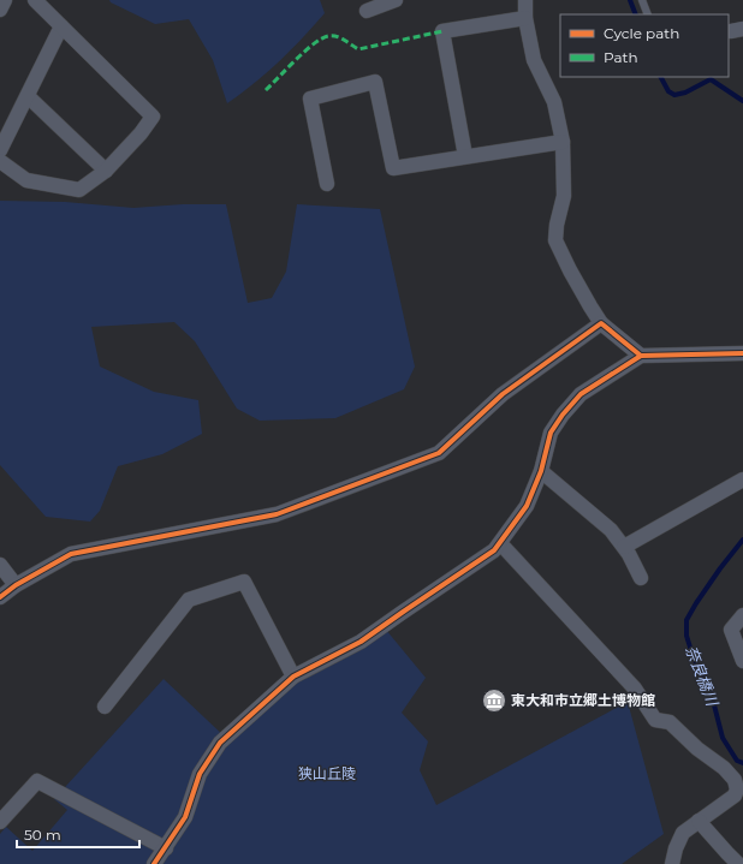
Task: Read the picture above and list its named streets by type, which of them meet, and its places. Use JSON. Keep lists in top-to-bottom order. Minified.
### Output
{"water":["奈良橋川"],"parks":["狭山丘陵"],"places":{"museum":["東大和市立郷土博物館"]},"legend":["Cycle path","Path"],"scale_bar":"50 m"}
